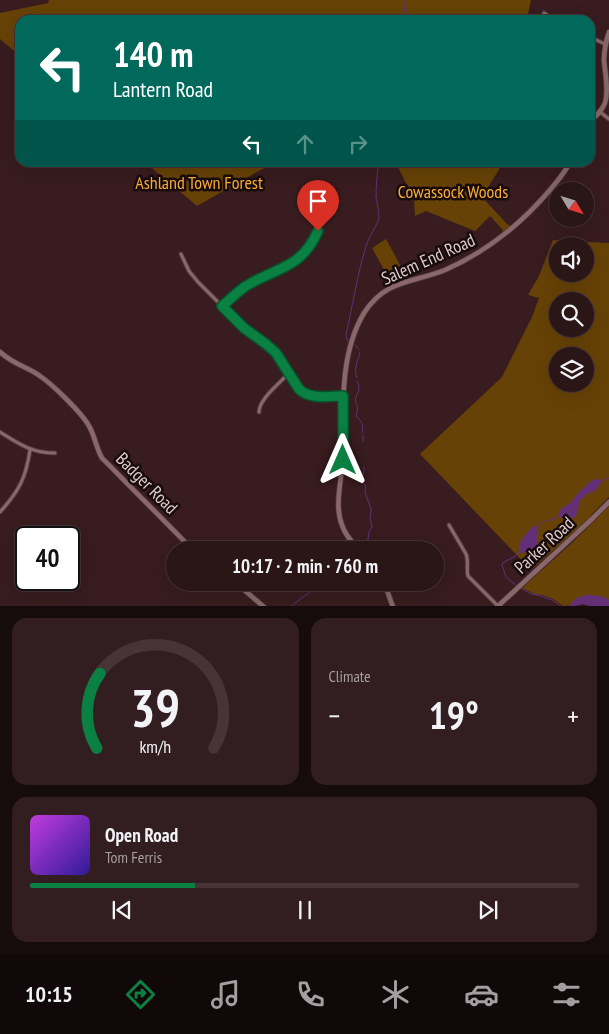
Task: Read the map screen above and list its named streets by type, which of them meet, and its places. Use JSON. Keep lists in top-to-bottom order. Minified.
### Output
{"streets":{"street":["Salem End Road","Badger Road","Parker Road"]},"parks":["Ashland Town Forest","Cowassock Woods"],"north":"bottom right","page":{"turn":["140 m","Lantern Road"],"limit":"40","trip":"10:17 · 2 min · 760 m","tile":"Climate","heat":["−","19°","+"],"song":["Open Road","Tom Ferris"],"tabs":"10:15","gauge":["39","km/h"]}}
